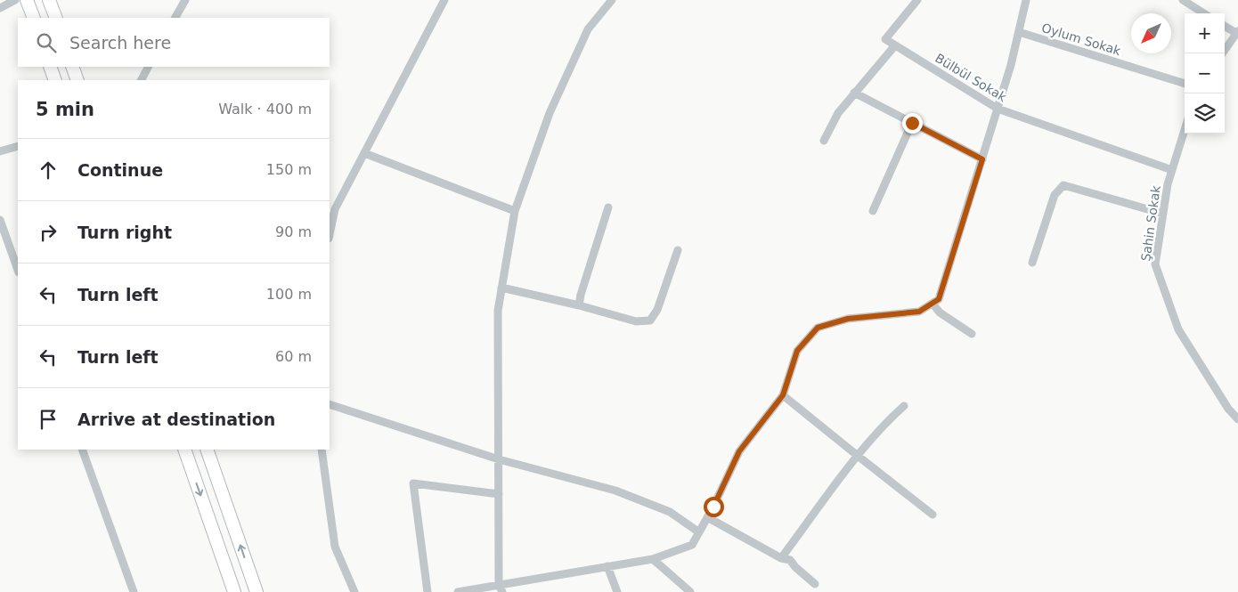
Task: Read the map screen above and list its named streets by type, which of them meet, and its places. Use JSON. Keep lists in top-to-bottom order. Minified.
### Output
{"streets":{"street":["Oylum Sokak","Bülbül Sokak","Şahin Sokak"]},"crossings":[["Bülbül Sokak","Şahin Sokak"]],"north":"bottom left","page":{"map_buttons":["+","−"],"search":"Search here","heading":["5 min","Walk · 400 m"],"list":[["Continue","150 m"],["Turn right","90 m"],["Turn left","100 m"],["Turn left","60 m"],"Arrive at destination"]}}
